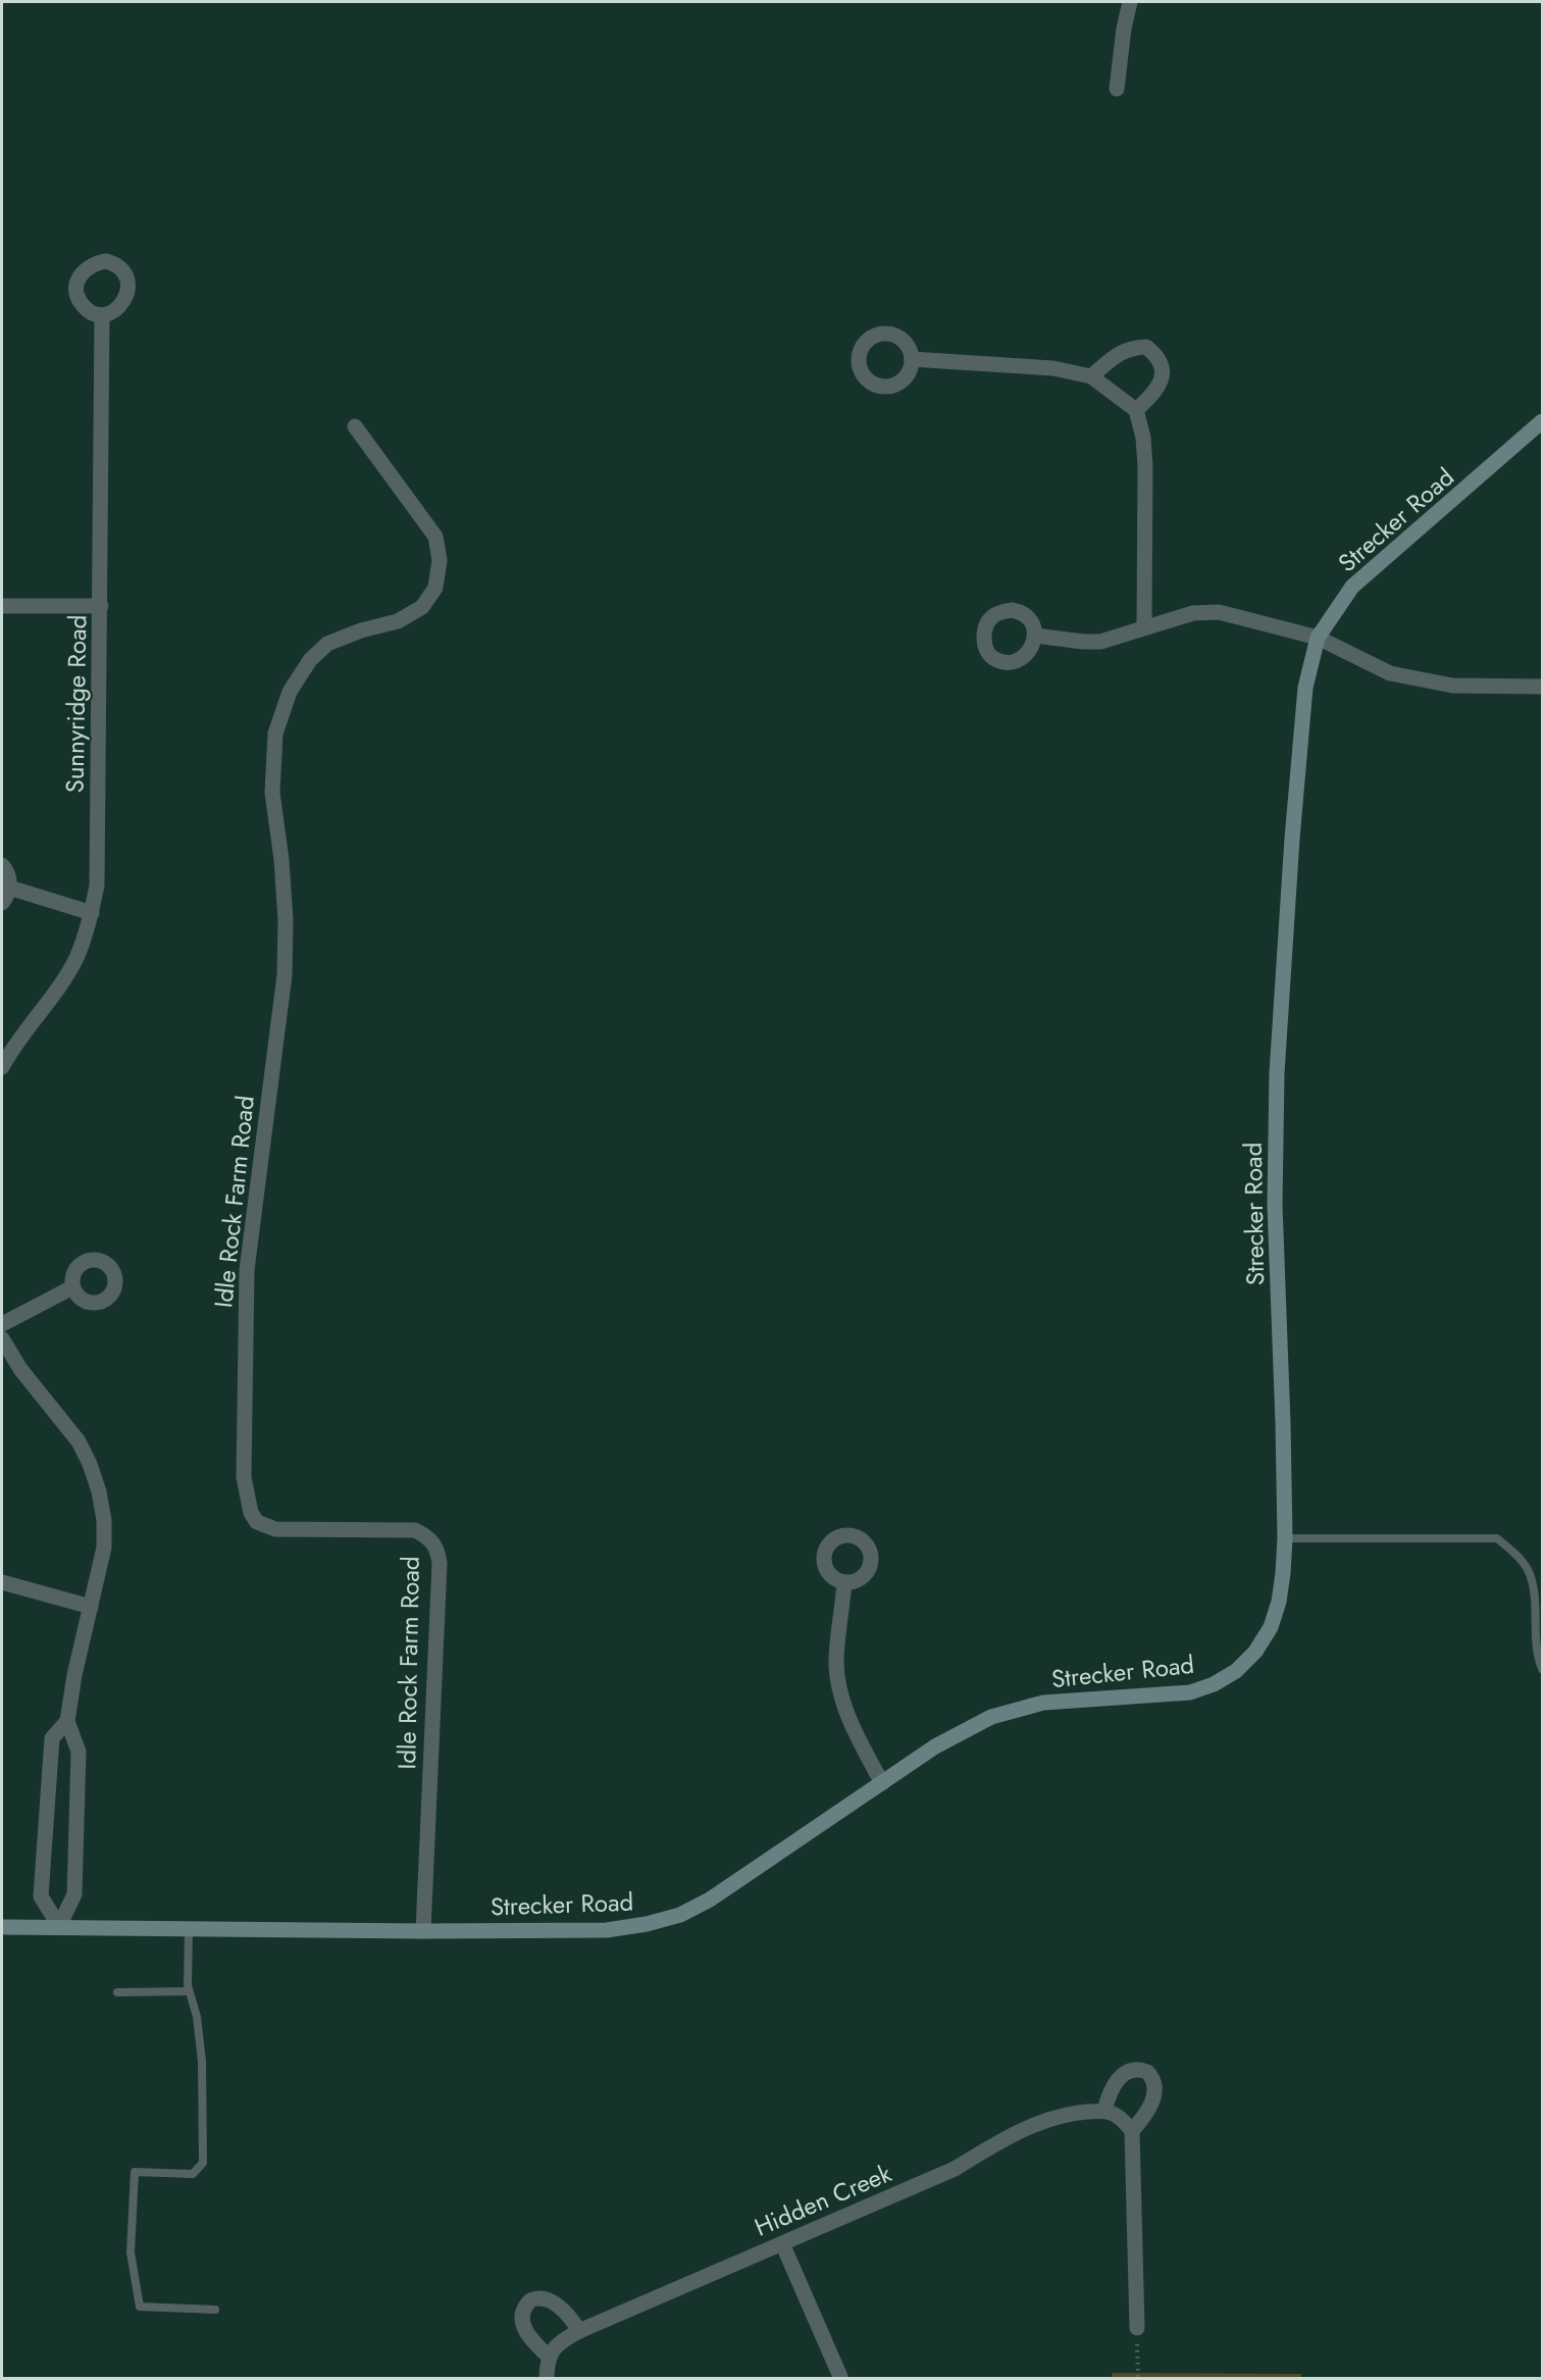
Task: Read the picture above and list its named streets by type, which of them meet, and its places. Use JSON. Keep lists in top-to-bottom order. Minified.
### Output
{"streets":{"street":["Strecker Road","Sunnyridge Road","Idle Rock Farm Road","Hidden Creek"]},"crossings":[["Strecker Road","Idle Rock Farm Road"]]}
